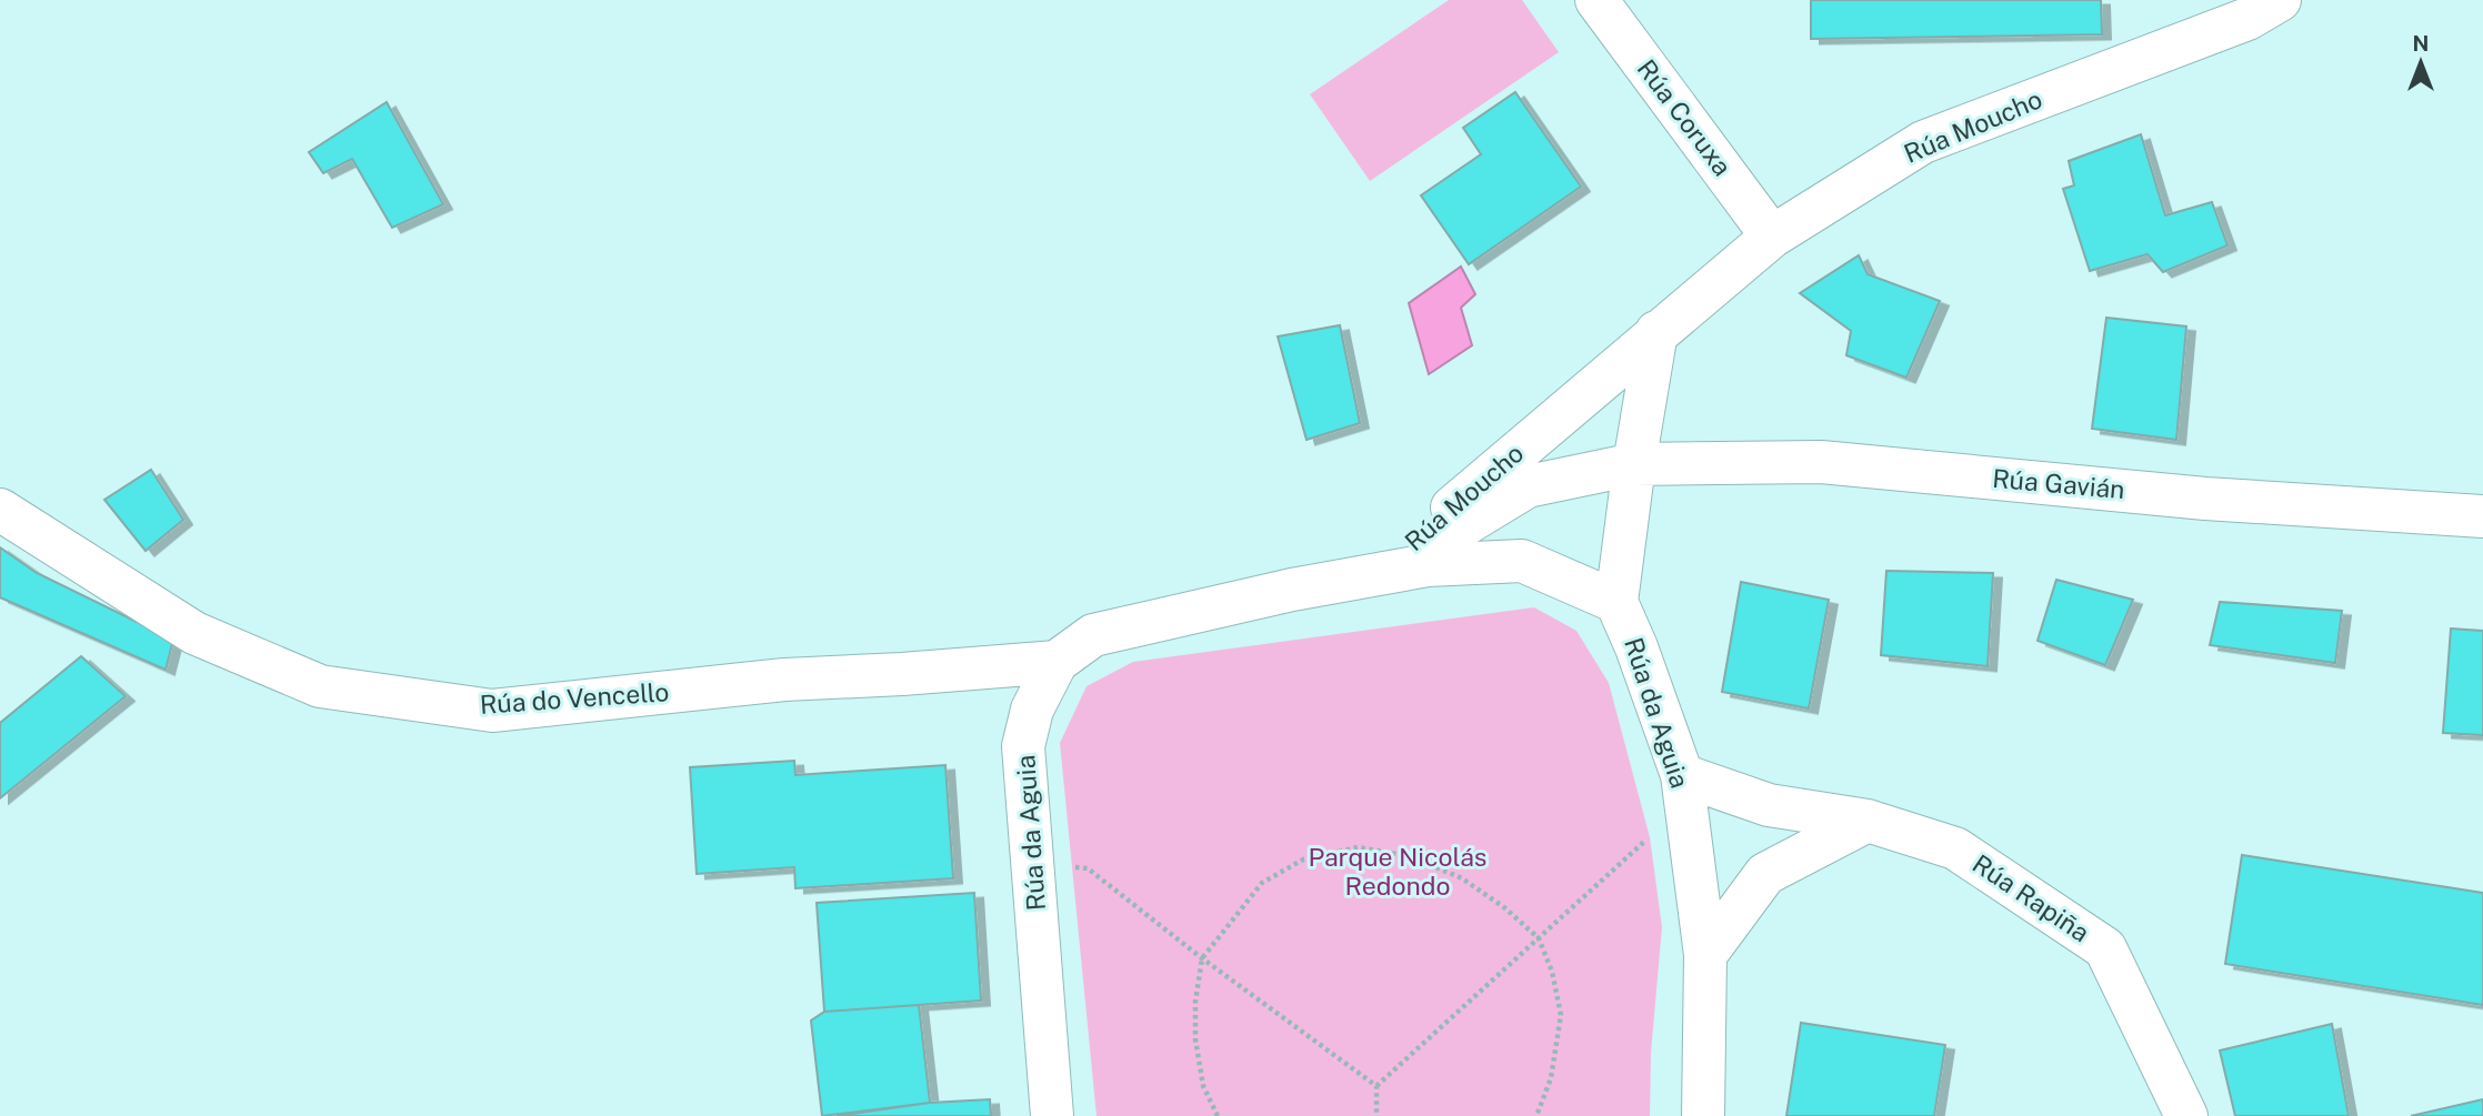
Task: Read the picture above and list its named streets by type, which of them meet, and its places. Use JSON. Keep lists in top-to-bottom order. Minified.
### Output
{"streets":{"street":["Rúa Coruxa","Rúa Moucho","Rúa Gavián","Rúa do Vencello","Rúa da Aguia","Rúa Rapiña"]},"crossings":[["Rúa Coruxa","Rúa Moucho"],["Rúa Moucho","Rúa da Aguia"],["Rúa do Vencello","Rúa da Aguia"],["Rúa da Aguia","Rúa Rapiña"]],"parks":["Parque Nicolás Redondo"],"north":"top"}
